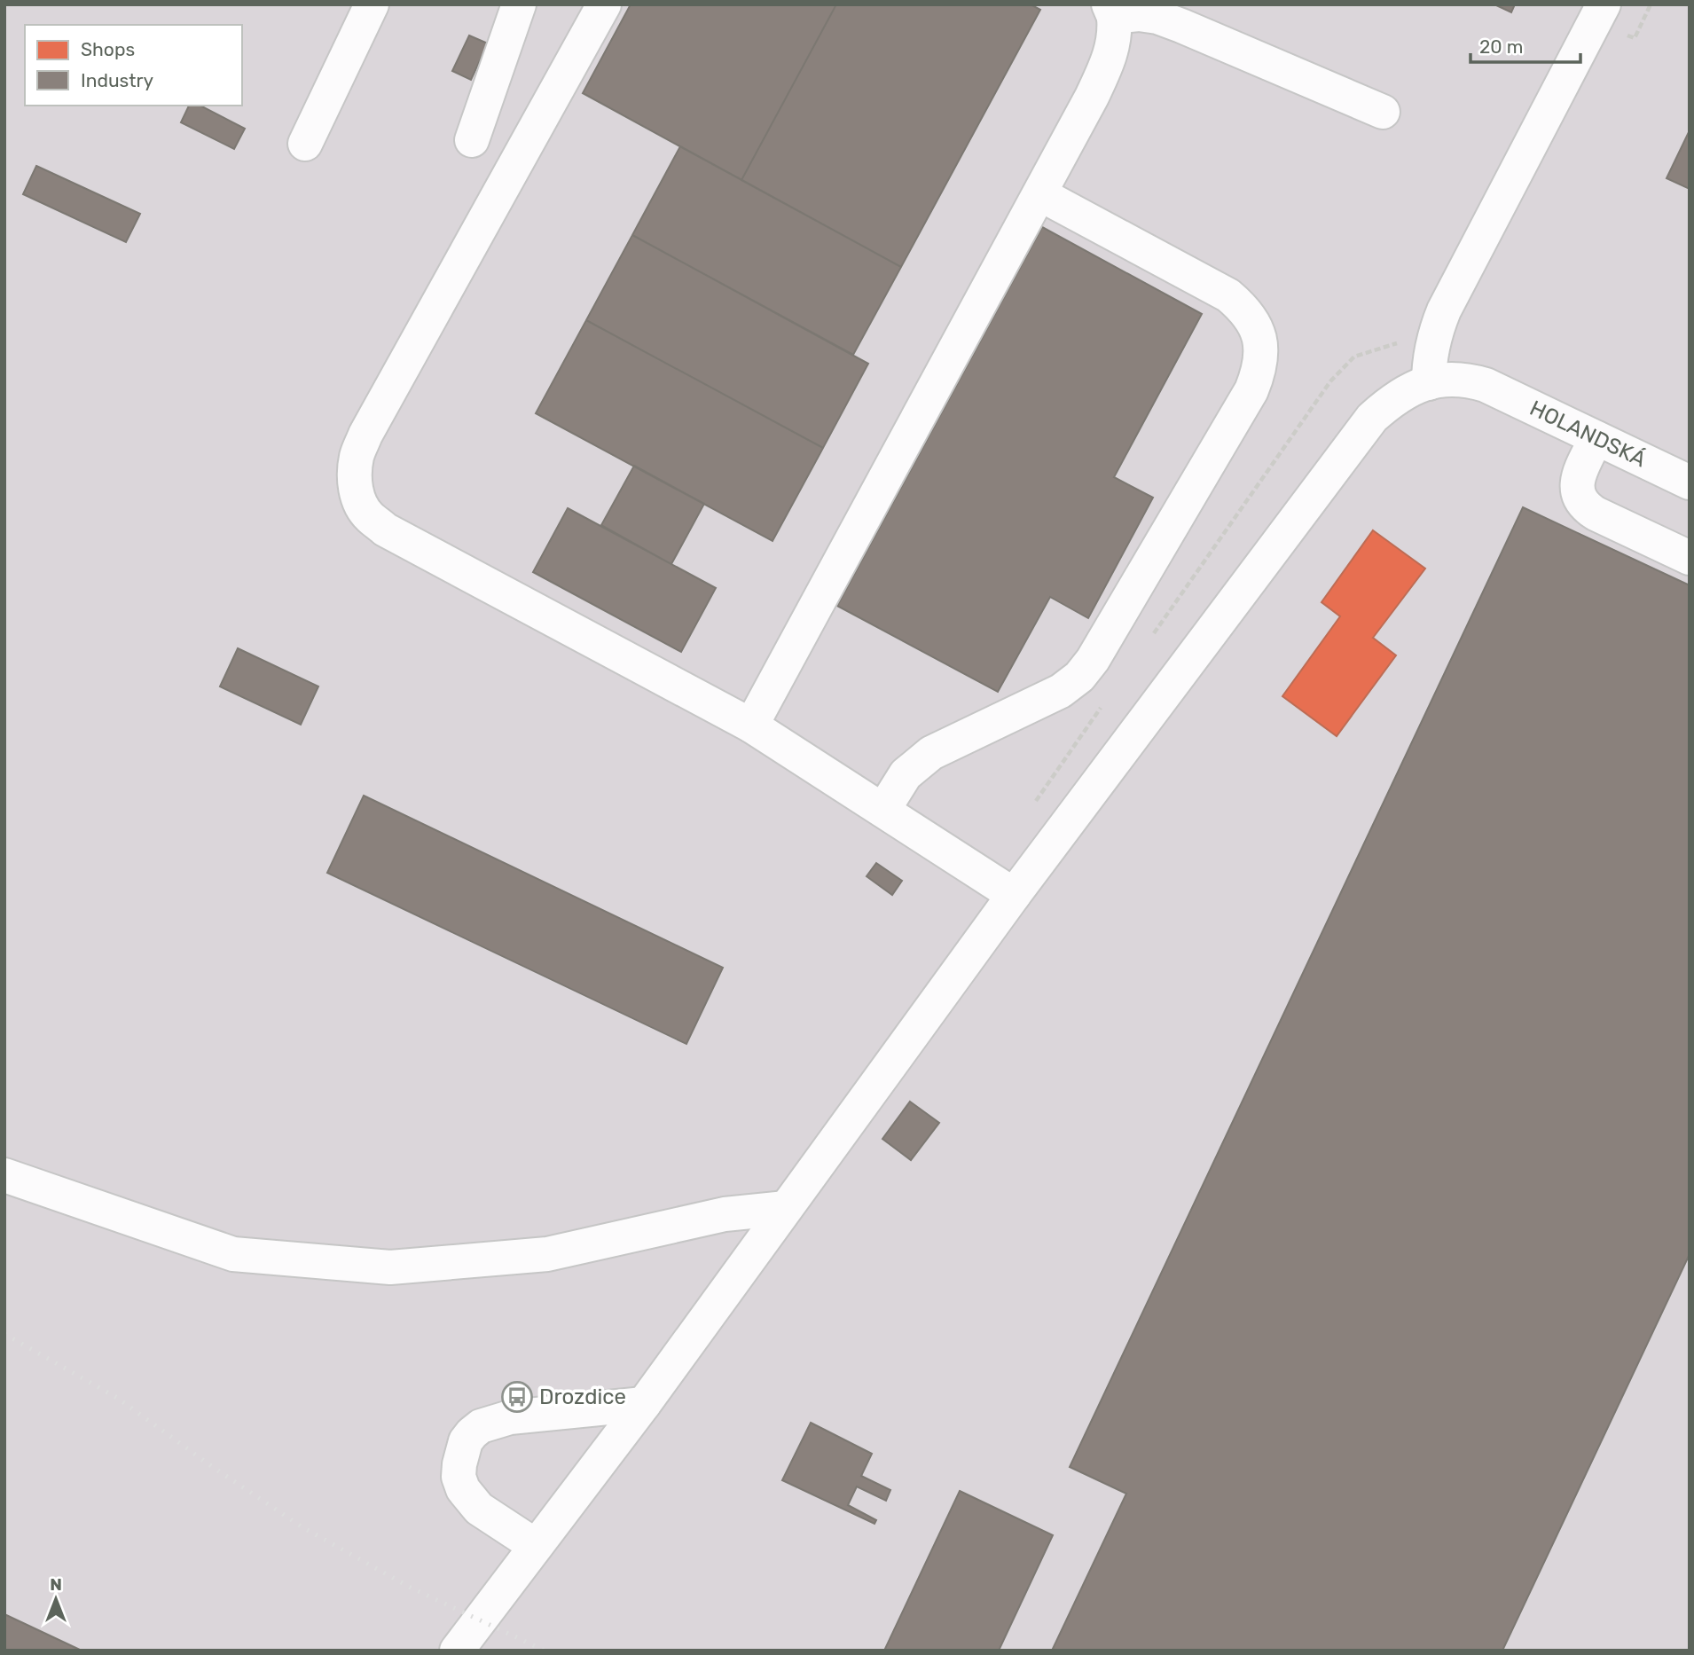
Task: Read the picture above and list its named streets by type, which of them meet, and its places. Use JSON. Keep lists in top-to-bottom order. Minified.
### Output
{"streets":{"street":["HOLANDSKÁ"]},"places":{"bus stop":["Drozdice"]},"legend":["Shops","Industry"],"scale_bar":"20 m","north":"top"}
